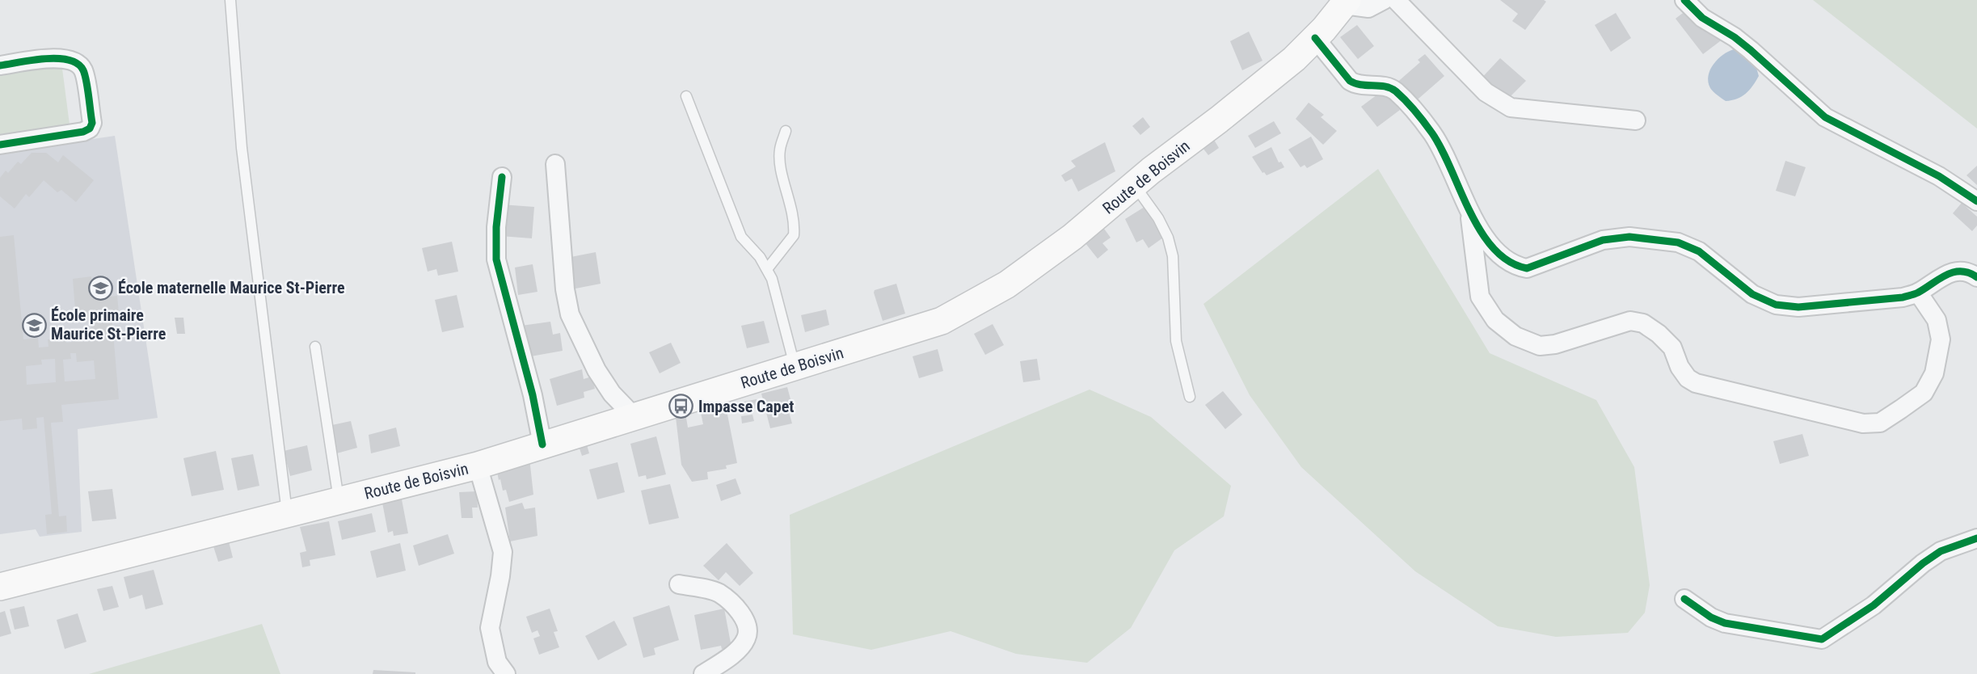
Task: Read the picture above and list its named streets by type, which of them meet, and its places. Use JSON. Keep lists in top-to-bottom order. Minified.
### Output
{"streets":{"main road":["Route de Boisvin"]},"places":{"school or university":["École maternelle Maurice St-Pierre","École primaire Maurice St-Pierre"],"bus stop":["Impasse Capet"]}}
